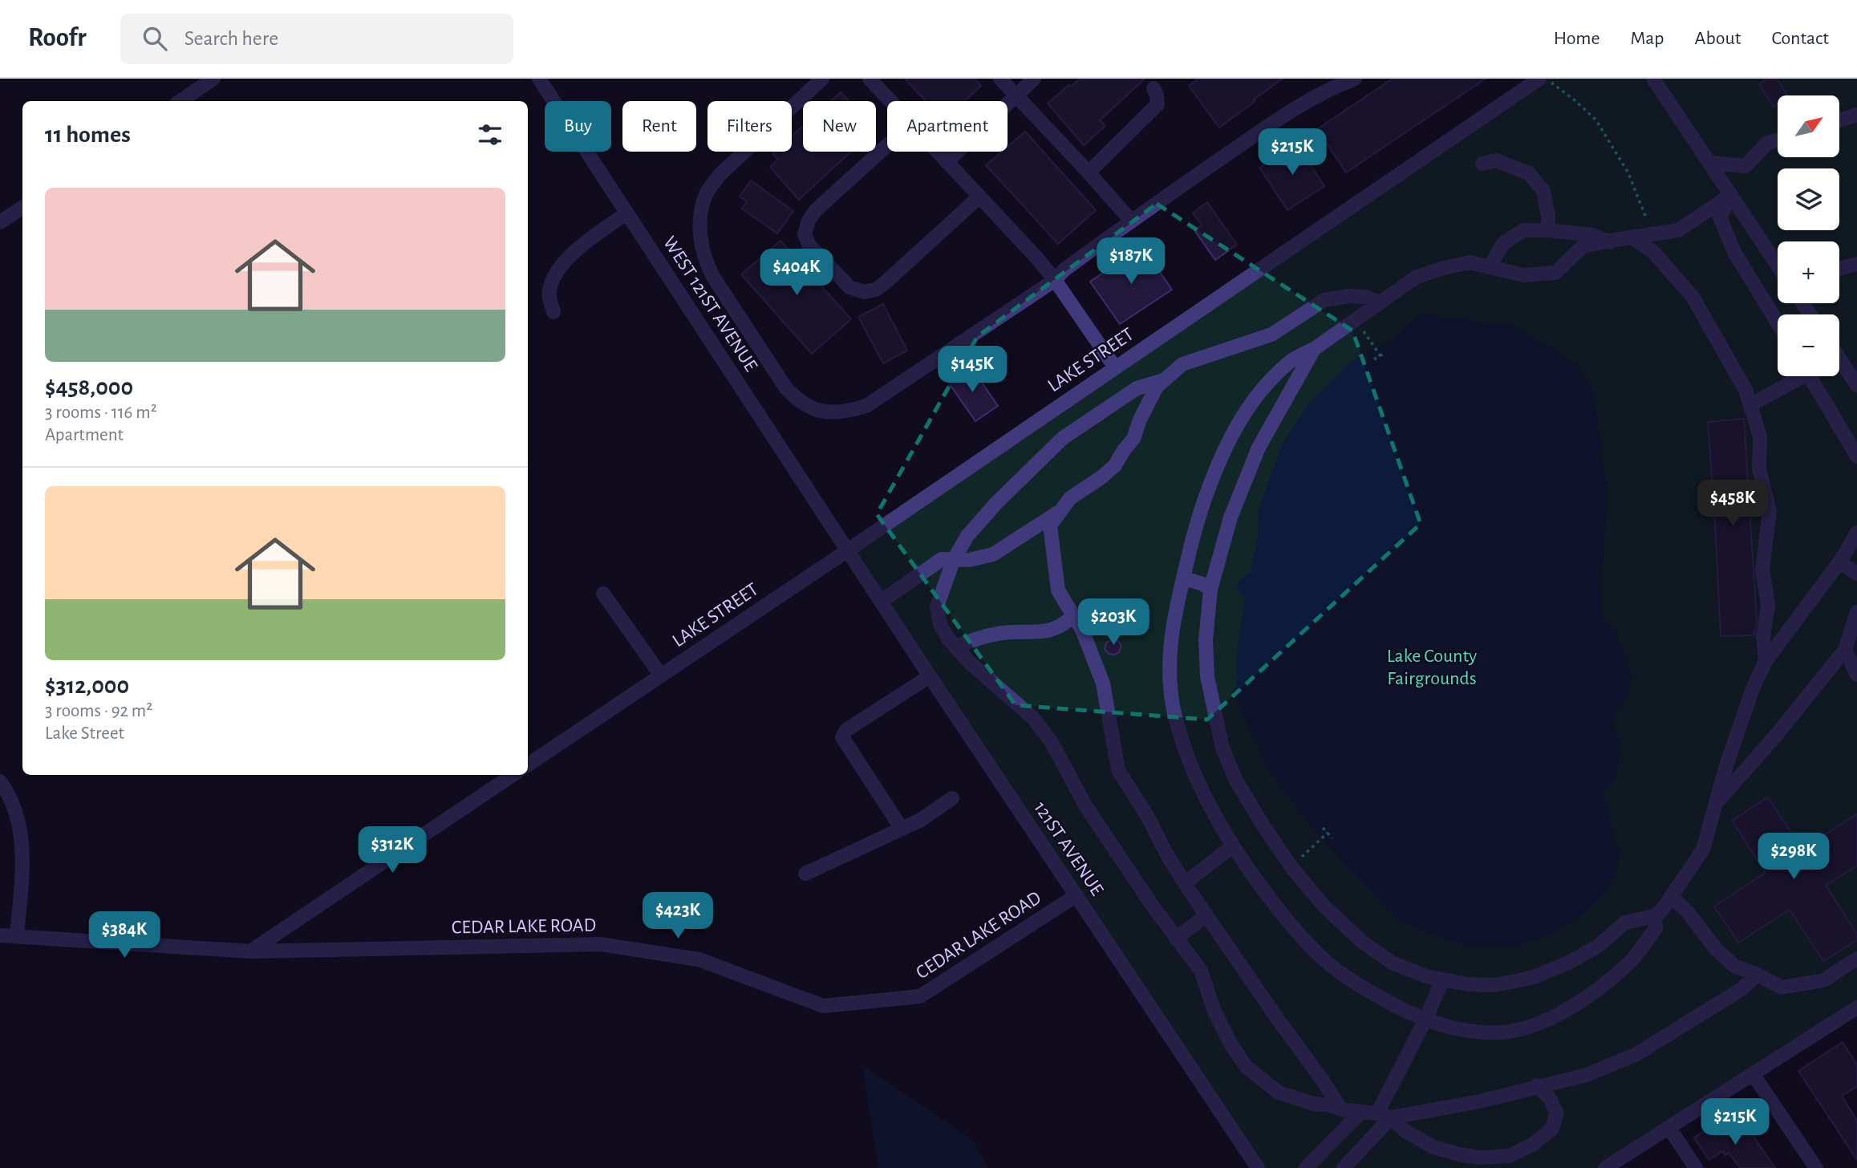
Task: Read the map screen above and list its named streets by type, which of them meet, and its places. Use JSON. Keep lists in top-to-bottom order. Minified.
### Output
{"streets":{"street":["WEST 121ST AVENUE","LAKE STREET","121ST AVENUE","CEDAR LAKE ROAD"]},"crossings":[["WEST 121ST AVENUE","LAKE STREET"],["WEST 121ST AVENUE","121ST AVENUE"],["LAKE STREET","121ST AVENUE"],["121ST AVENUE","CEDAR LAKE ROAD"]],"parks":["Lake County Fairgrounds"],"north":"top right","page":{"header":"Roofr","search":"Search here","nav":["Home","Map","About","Contact"],"map_buttons":["+","−"],"chip":["Buy","Rent","Filters","New","Apartment"],"heading":"11 homes","price":["$215K","$187K","$404K","$145K","$458K","$203K","$312K","$298K","$423K","$384K","$215K"],"list":[{"name":"$458,000","note":"3 rooms · 116 m² · Apartment"},{"name":"$312,000","note":"3 rooms · 92 m² · Lake Street"}]}}
